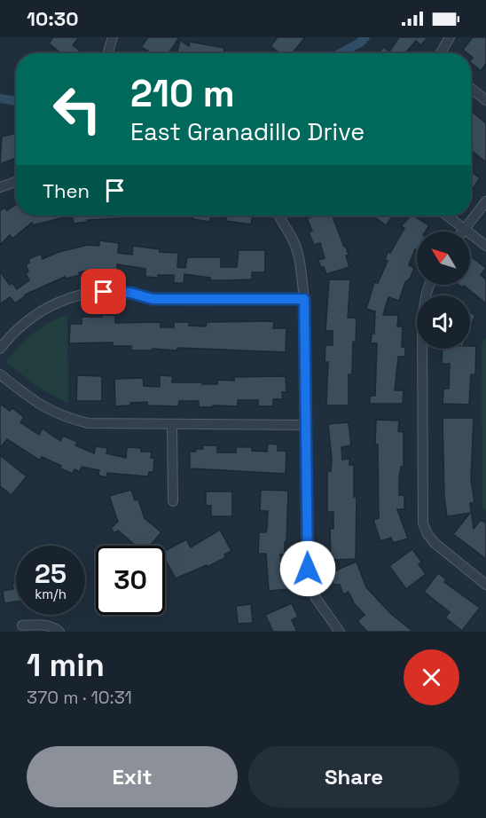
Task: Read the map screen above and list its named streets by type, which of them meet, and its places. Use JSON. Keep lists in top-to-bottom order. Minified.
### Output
{"north":"top left","page":{"status":"10:30","turn":["210 m","East Granadillo Drive"],"then":"Then","speed":"25 km/h","limit":"30","heading":["1 min","370 m · 10:31"],"buttons":["Exit","Share"]}}
